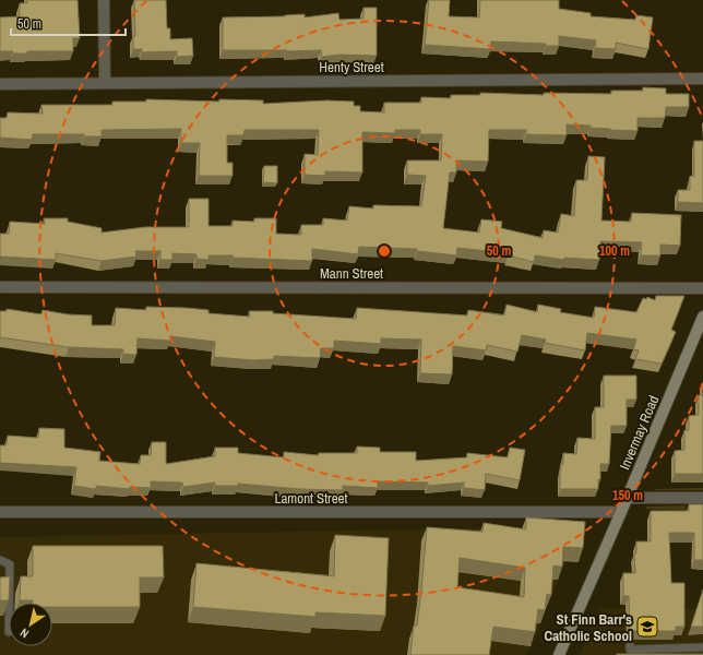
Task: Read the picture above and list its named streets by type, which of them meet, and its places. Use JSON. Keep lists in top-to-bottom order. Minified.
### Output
{"streets":{"main road":["Invermay Road"],"street":["Henty Street","Mann Street","Lamont Street"]},"crossings":[["Invermay Road","Lamont Street"]],"places":{"school or university":["St Finn Barr's Catholic School"]},"scale_bar":"50 m","north":"bottom left","rings":["50 m","100 m","150 m"]}
